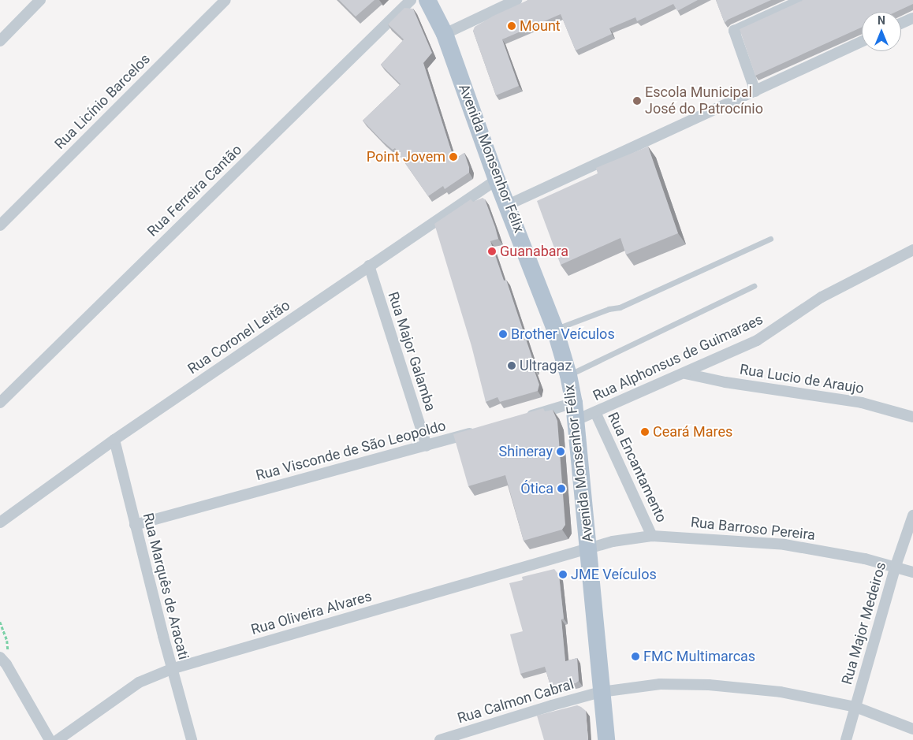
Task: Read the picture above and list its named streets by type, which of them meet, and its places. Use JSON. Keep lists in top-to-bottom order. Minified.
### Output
{"streets":{"main road":["Avenida Monsenhor Félix"],"street":["Rua Licínio Barcelos","Rua Ferreira Cantão","Rua Coronel Leitão","Rua Major Galamba","Rua Alphonsus de Guimaraes","Rua Lucio de Araujo","Rua Visconde de São Leopoldo","Rua Encantamento","Rua Barroso Pereira","Rua Marquês de Aracati","Rua Oliveira Alvares","Rua Major Medeiros","Rua Calmon Cabral"]},"crossings":[["Avenida Monsenhor Félix","Rua Coronel Leitão"],["Avenida Monsenhor Félix","Rua Alphonsus de Guimaraes"],["Avenida Monsenhor Félix","Rua Barroso Pereira"],["Avenida Monsenhor Félix","Rua Oliveira Alvares"],["Avenida Monsenhor Félix","Rua Calmon Cabral"],["Rua Coronel Leitão","Rua Major Galamba"],["Rua Coronel Leitão","Rua Marquês de Aracati"],["Rua Major Galamba","Rua Visconde de São Leopoldo"],["Rua Alphonsus de Guimaraes","Rua Lucio de Araujo"],["Rua Alphonsus de Guimaraes","Rua Encantamento"],["Rua Visconde de São Leopoldo","Rua Marquês de Aracati"],["Rua Encantamento","Rua Barroso Pereira"],["Rua Barroso Pereira","Rua Oliveira Alvares"],["Rua Barroso Pereira","Rua Major Medeiros"],["Rua Marquês de Aracati","Rua Oliveira Alvares"],["Rua Major Medeiros","Rua Calmon Cabral"]],"places":["Mount","Escola Municipal José do Patrocínio","Point Jovem","Guanabara","Brother Veículos","Ultragaz","Ceará Mares","Shineray","Ótica","JME Veículos","FMC Multimarcas"],"north":"top"}
